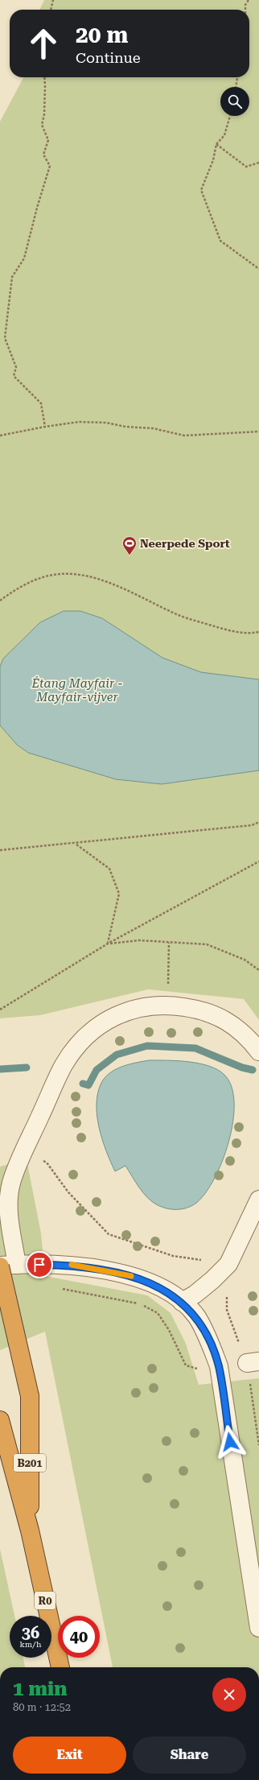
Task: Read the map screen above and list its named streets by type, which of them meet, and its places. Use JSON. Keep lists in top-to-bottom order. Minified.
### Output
{"streets":{"highway":["B201","R0"]},"crossings":[["B201","R0"]],"water":["Étang Mayfair - Mayfair-vijver"],"places":{"sports":["Neerpede Sport"]},"page":{"turn":["20 m","Continue"],"speed":"36 km/h","limit":"40","heading":["1 min","80 m · 12:52"],"buttons":["Exit","Share"]}}
